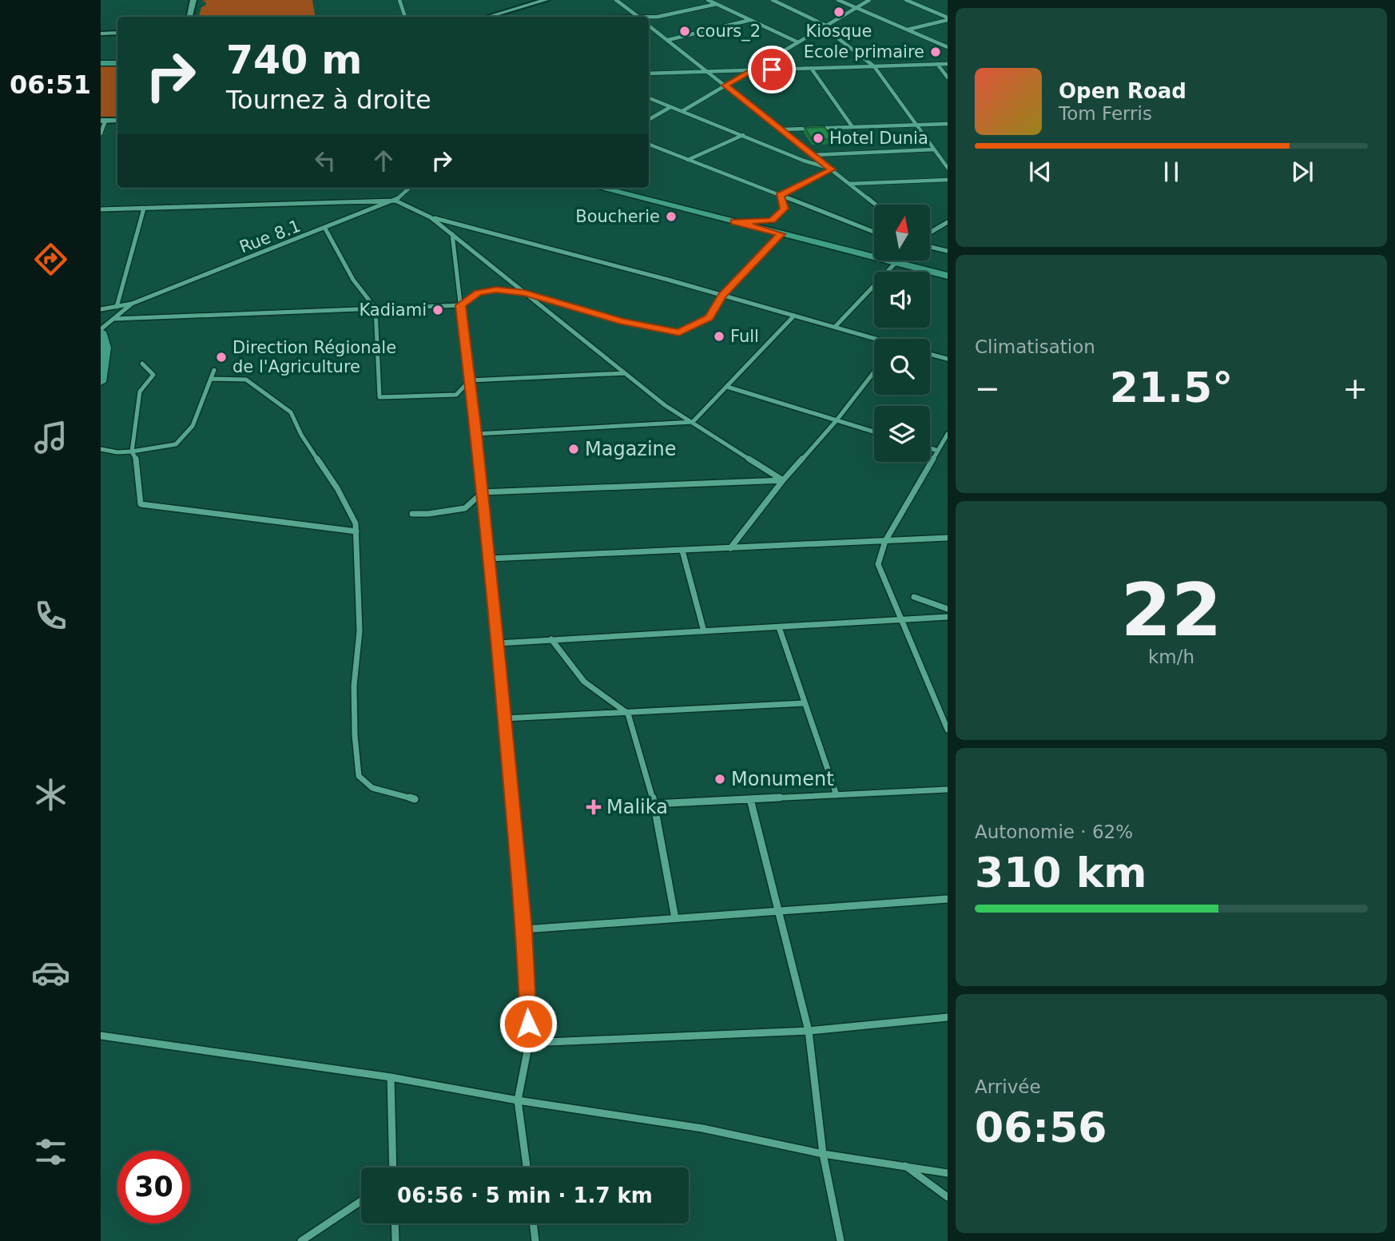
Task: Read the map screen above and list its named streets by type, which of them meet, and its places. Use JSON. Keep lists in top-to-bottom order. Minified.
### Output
{"streets":{"street":["Rue 8.1"]},"places":{"other":["Kiosque","cours_2","Ecole primaire","Hotel Dunia","Boucherie","Kadiami","Full","Direction Régionale de l'Agriculture","Magazine","Monument"],"health":["Malika"]},"north":"top","page":{"tabs":"06:51","turn":["740 m","Tournez à droite"],"song":["Open Road","Tom Ferris"],"tile":["Climatisation",["22","km/h"],["Autonomie · 62%","310 km"],["Arrivée","06:56"]],"heat":["−","21.5°","+"],"limit":"30","trip":"06:56 · 5 min · 1.7 km"}}
